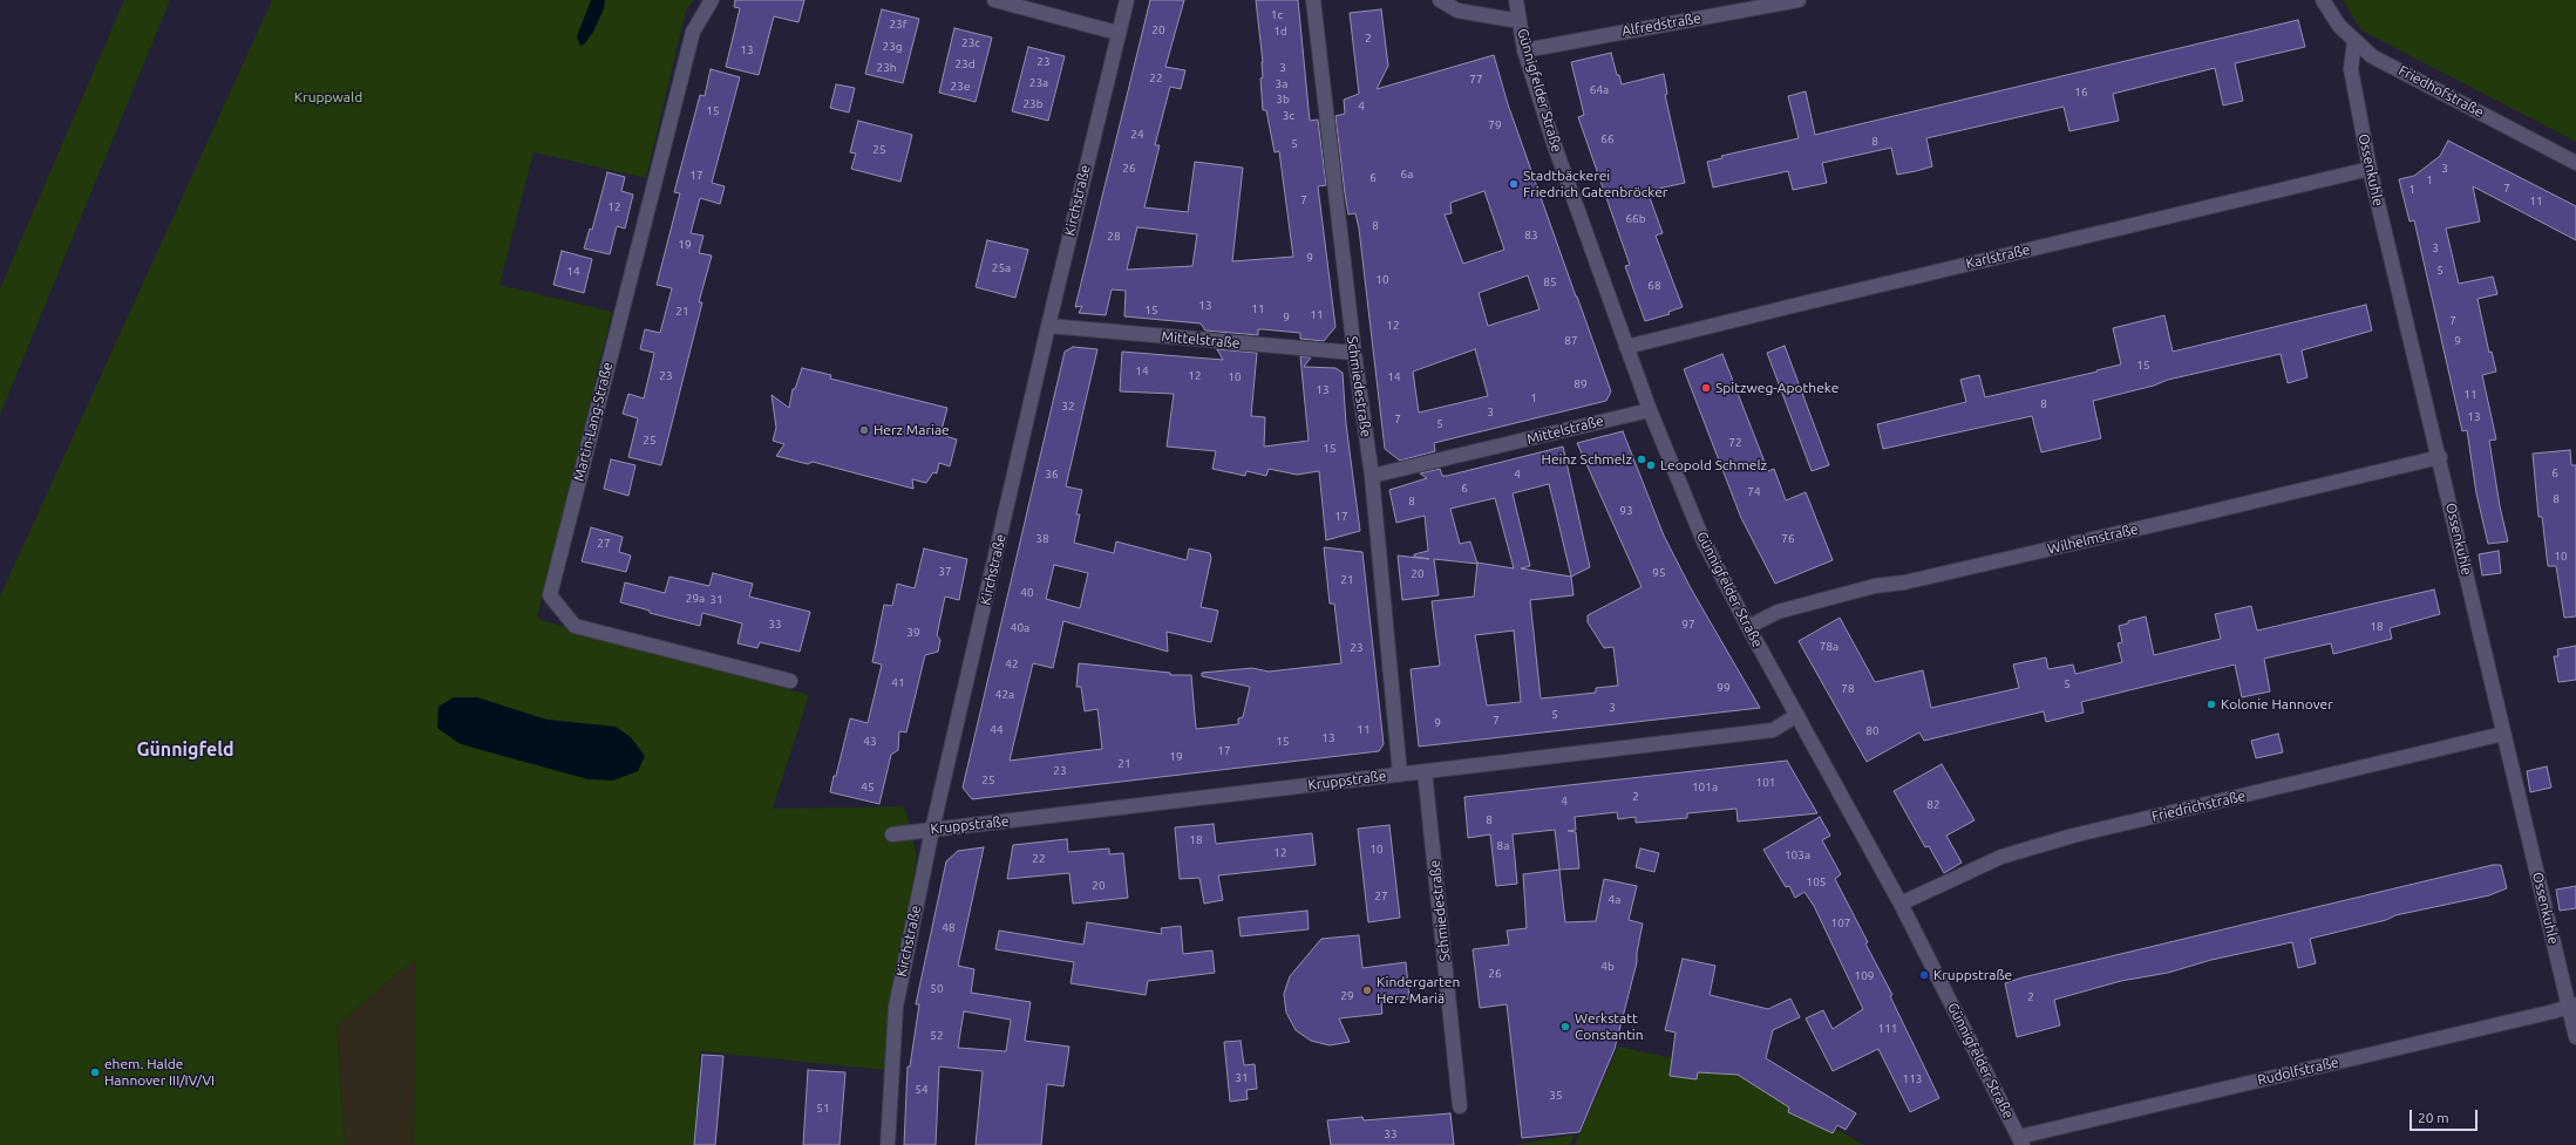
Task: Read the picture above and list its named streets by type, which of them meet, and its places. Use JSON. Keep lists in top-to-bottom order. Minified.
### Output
{"streets":{"street":["Alfredstraße","Günnigfelder Straße","Friedhofstraße","Ossenkuhle","Kirchstraße","Karlstraße","Mittelstraße","Schmiedestraße","Martin-Lang-Straße","Wilhelmstraße","Kruppstraße","Friedrichstraße","Rudolfstraße"]},"crossings":[["Alfredstraße","Günnigfelder Straße"],["Günnigfelder Straße","Karlstraße"],["Günnigfelder Straße","Mittelstraße"],["Günnigfelder Straße","Wilhelmstraße"],["Günnigfelder Straße","Kruppstraße"],["Günnigfelder Straße","Friedrichstraße"],["Günnigfelder Straße","Rudolfstraße"],["Friedhofstraße","Ossenkuhle"],["Ossenkuhle","Karlstraße"],["Ossenkuhle","Wilhelmstraße"],["Ossenkuhle","Friedrichstraße"],["Ossenkuhle","Rudolfstraße"],["Kirchstraße","Mittelstraße"],["Kirchstraße","Kruppstraße"],["Mittelstraße","Schmiedestraße"],["Schmiedestraße","Kruppstraße"]],"districts":["Günnigfeld"],"parks":["Kruppwald"],"places":["Stadtbäckerei Friedrich Gatenbröcker","Spitzweg-Apotheke","Herz Mariae","Heinz Schmelz","Leopold Schmelz","Kolonie Hannover","Kruppstraße","Kindergarten Herz Mariä","Werkstatt Constantin","ehem. Halde Hannover III/IV/VI"],"house_numbers":["1c","23f","20","1d","2","23c","23g","13","23","23d","23h","3","22","77","23a","3a","23e","64a","16","3b","23b","4","15","3c","79","24","66","8","5","25","26","3","6a","17","6","1","7","1","7","11","12","66b","8","83","28","19","3","9","25a","5","14","10","85","68","13","11","15","21","11","9","7","12","87","9","15","14","23","12","10","14","89","13","11","1","8","32","3","13","7","5","25","72","15","6","36","4","6","74","8","8","93","17","38","76","27","10","37","95","20","21","40","29a","31","33","97","18","40a","39","78a","23","42","41","5","99","78","42a","3","5","7","9","44","11","80","13","43","15","17","19","21","23","25","101","45","101a","2","4","82","8","18","8a","10","12","103a","22","105","20","27","4a","107","48","4b","26","109","50","29","2","111","52","31","113","54","35","51","33"],"scale_bar":"20 m"}
